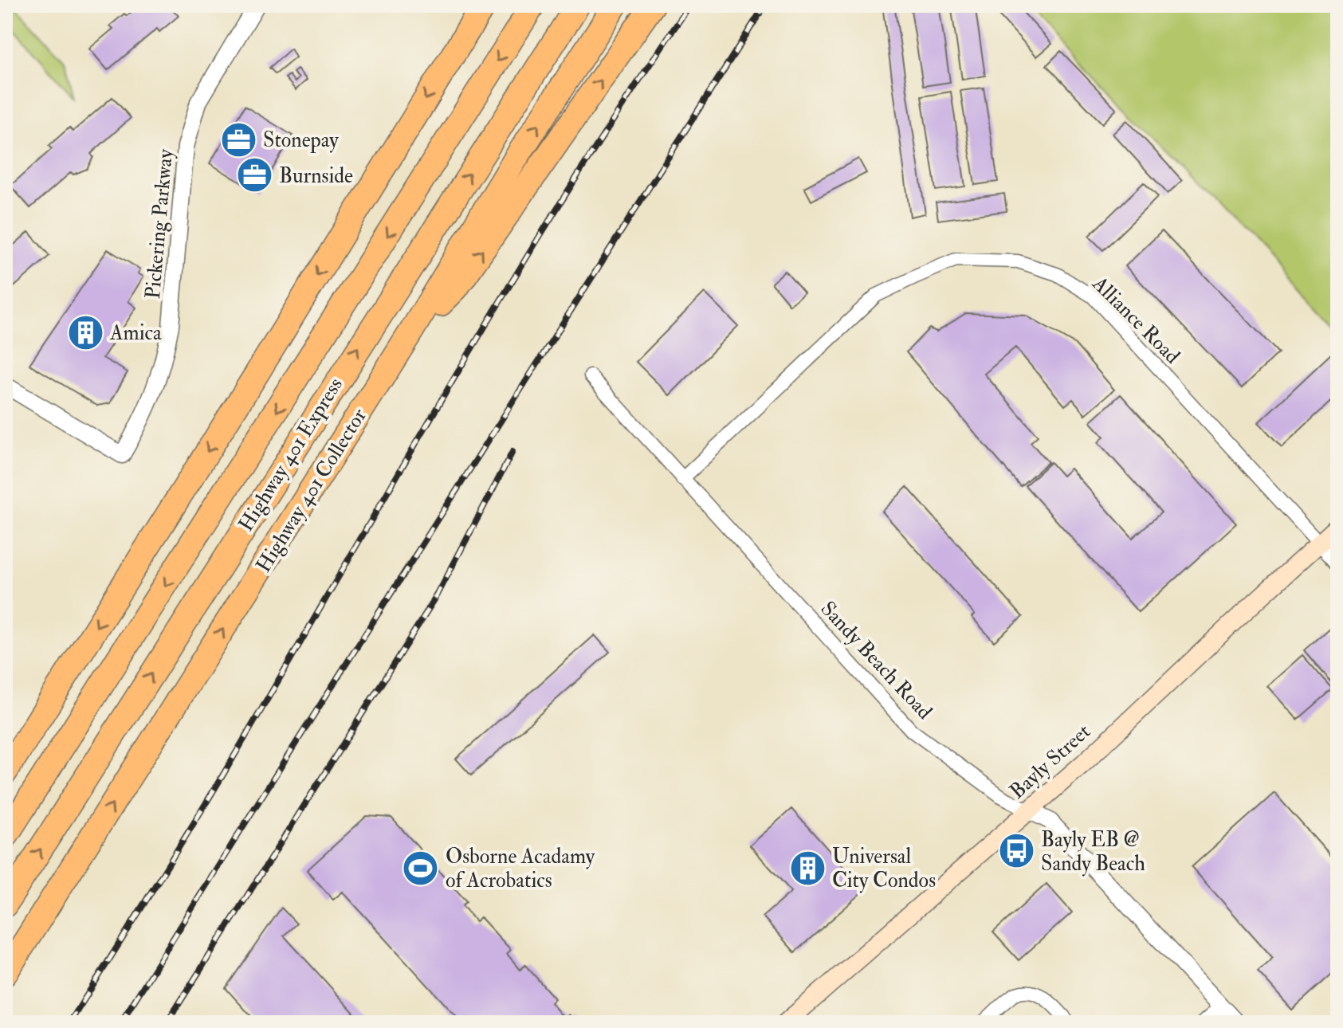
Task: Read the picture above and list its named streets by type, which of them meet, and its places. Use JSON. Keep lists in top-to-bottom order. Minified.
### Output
{"streets":{"highway":["Highway 401 Express","Highway 401 Collector"],"main road":["Bayly Street"],"street":["Pickering Parkway","Alliance Road","Sandy Beach Road"]},"crossings":[["Alliance Road","Sandy Beach Road"],["Alliance Road","Bayly Street"],["Sandy Beach Road","Bayly Street"]],"places":{"office":["Stonepay","Burnside"],"building":["Amica","Universal City Condos"],"bus stop":["Bayly EB @ Sandy Beach"],"sports":["Osborne Acadamy of Acrobatics"]}}
